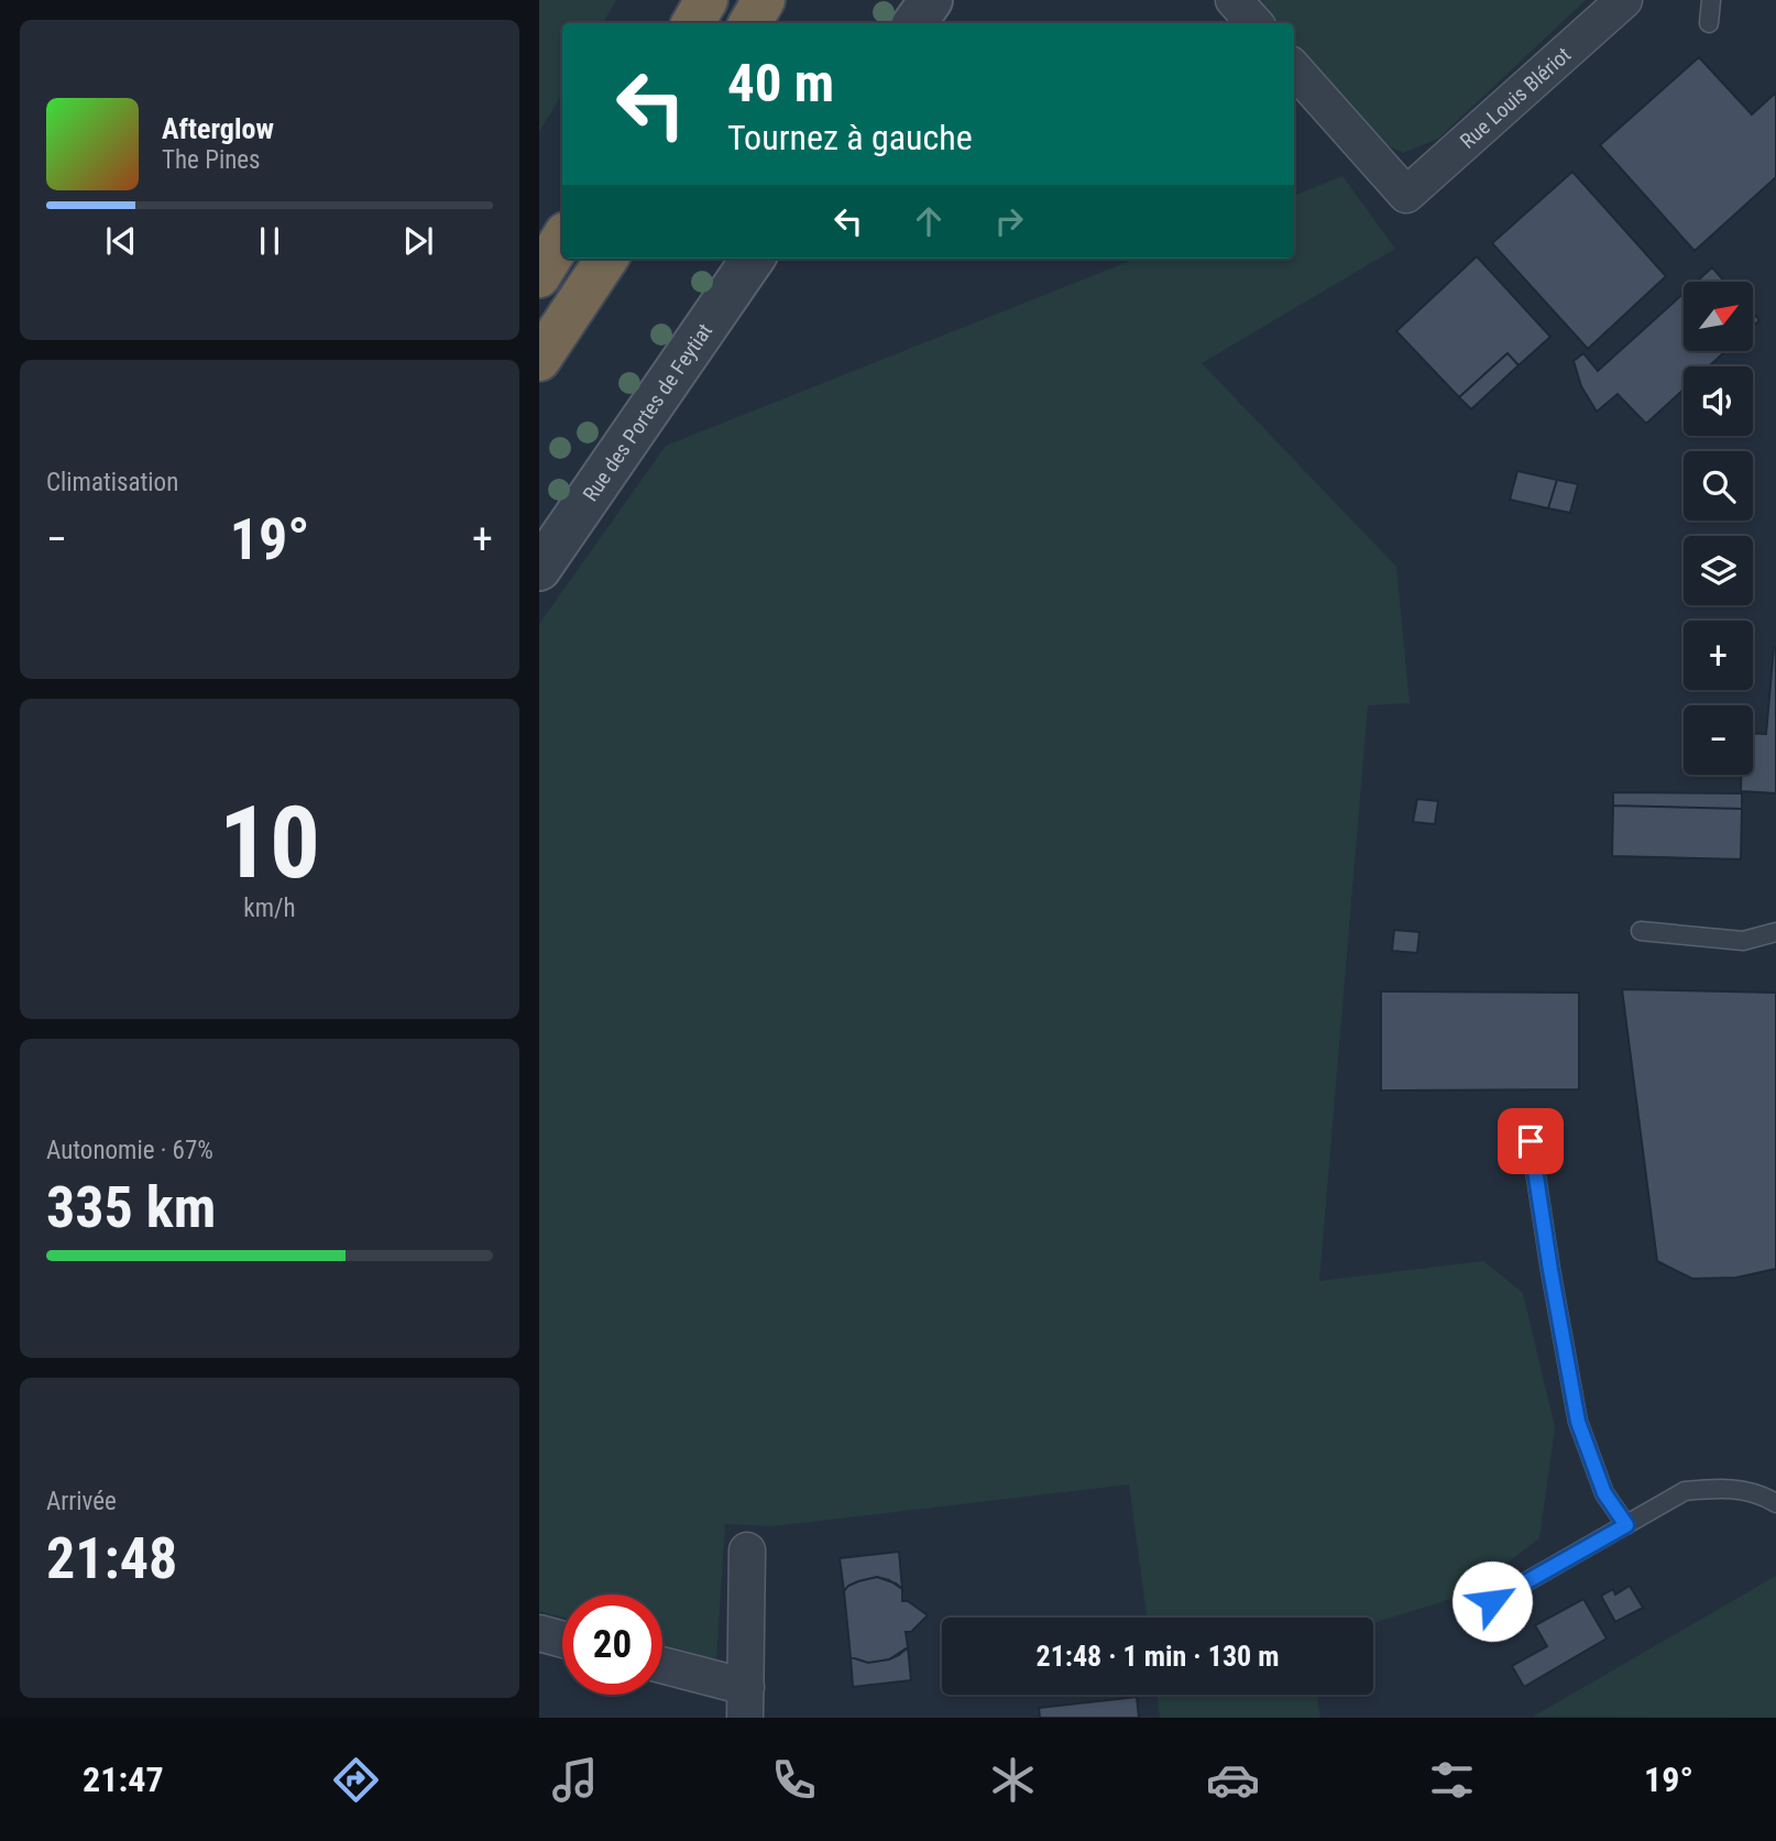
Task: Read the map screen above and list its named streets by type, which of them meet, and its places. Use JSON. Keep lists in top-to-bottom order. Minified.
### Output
{"streets":{"street":["Rue Louis Blériot","Rue des Portes de Feytiat"]},"north":"top right","page":{"turn":["40 m","Tournez à gauche"],"song":["Afterglow","The Pines"],"map_buttons":["+","−"],"tile":["Climatisation",["10","km/h"],["Autonomie · 67%","335 km"],["Arrivée","21:48"]],"heat":["−","19°","+"],"limit":"20","trip":"21:48 · 1 min · 130 m","tabs":["21:47","19°"]}}
